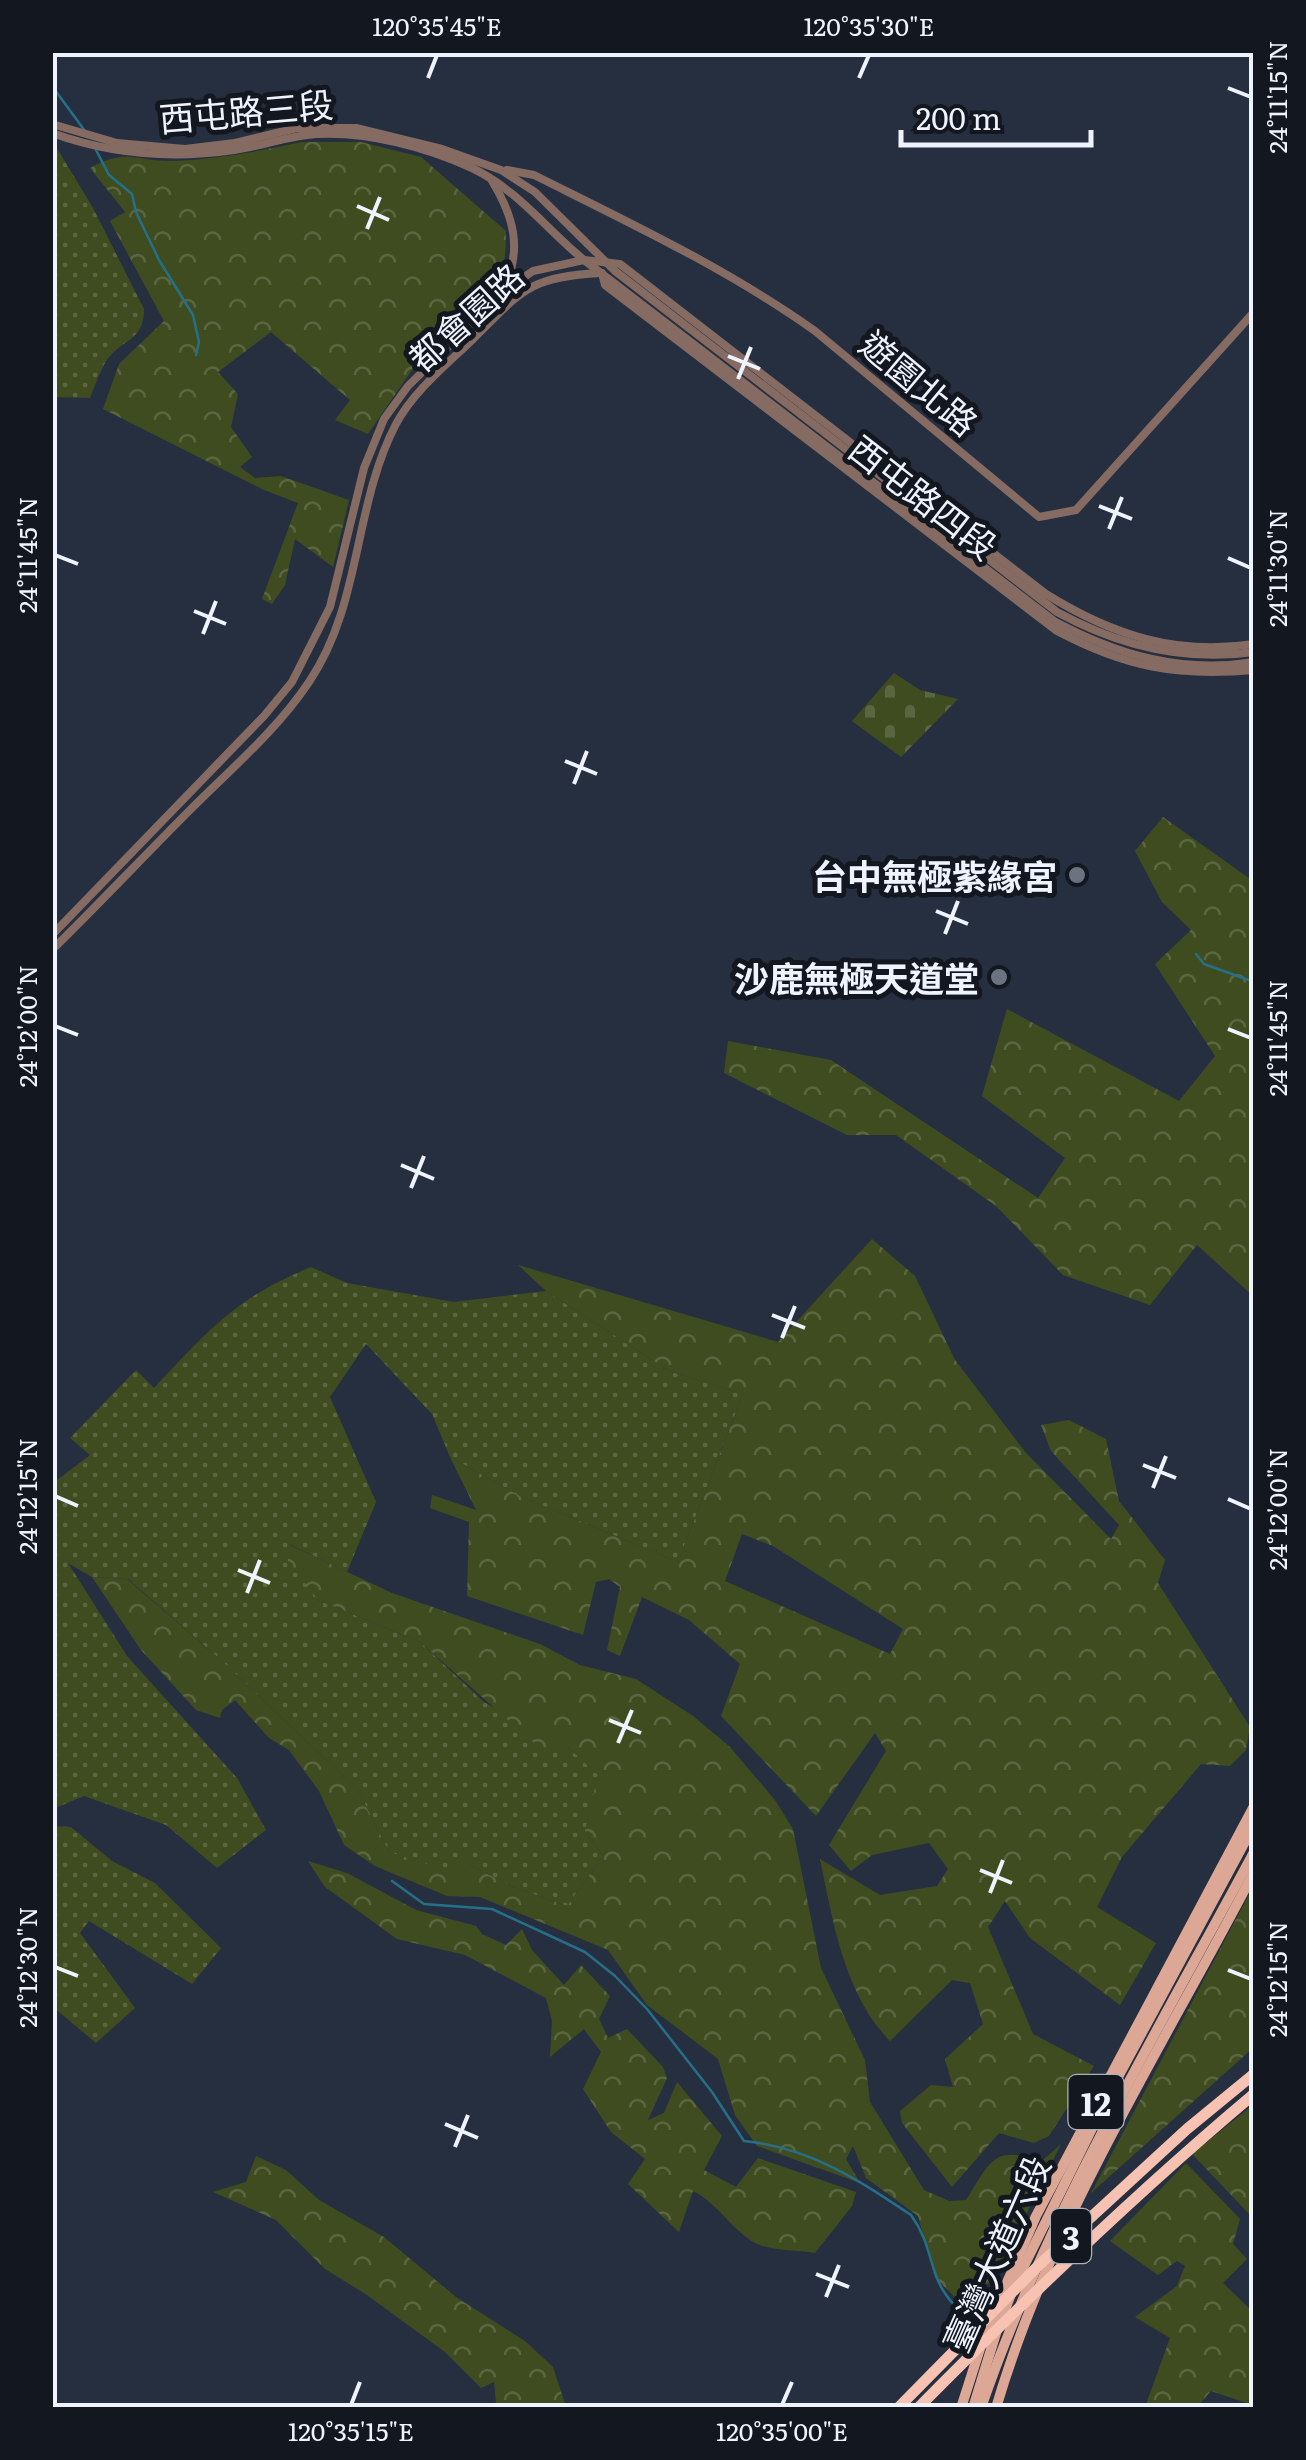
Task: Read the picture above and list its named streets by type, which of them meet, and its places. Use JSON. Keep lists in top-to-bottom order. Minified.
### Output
{"streets":{"highway":["3"],"main road":["12","臺灣大道六段"],"street":["西屯路三段","都會園路","遊園北路","西屯路四段"]},"crossings":[["西屯路三段","遊園北路"],["西屯路三段","西屯路四段"],["都會園路","西屯路四段"],["遊園北路","西屯路四段"]],"places":["台中無極紫緣宮","沙鹿無極天道堂"],"scale_bar":"200 m","coordinates":["120°35'45\"E","120°35'30\"E","24°11'15\"N","24°11'45\"N","24°11'30\"N","24°12'00\"N","24°12'15\"N","24°12'30\"N","120°35'15\"E","120°35'00\"E"]}
